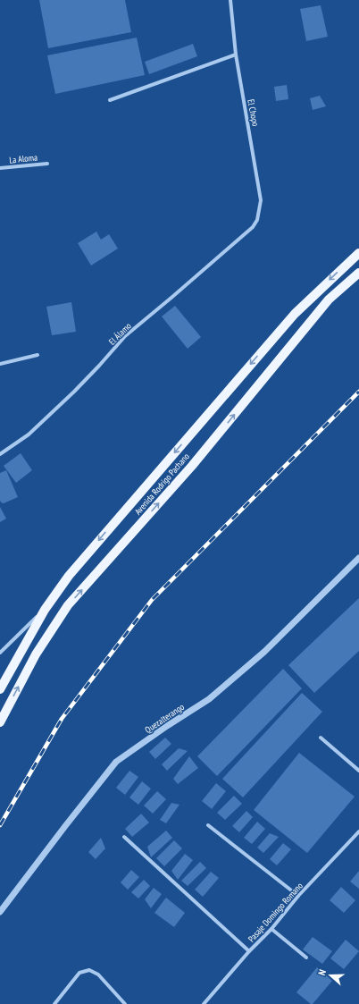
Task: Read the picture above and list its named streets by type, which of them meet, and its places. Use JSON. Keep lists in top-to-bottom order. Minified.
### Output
{"streets":{"main road":["Avenida Rodrigo Pachano"],"street":["El Chopo","La Aloma","El Álamo","Quezalterango","Pasaje Domingo Romano"]},"crossings":[["El Chopo","El Álamo"]],"north":"left"}
